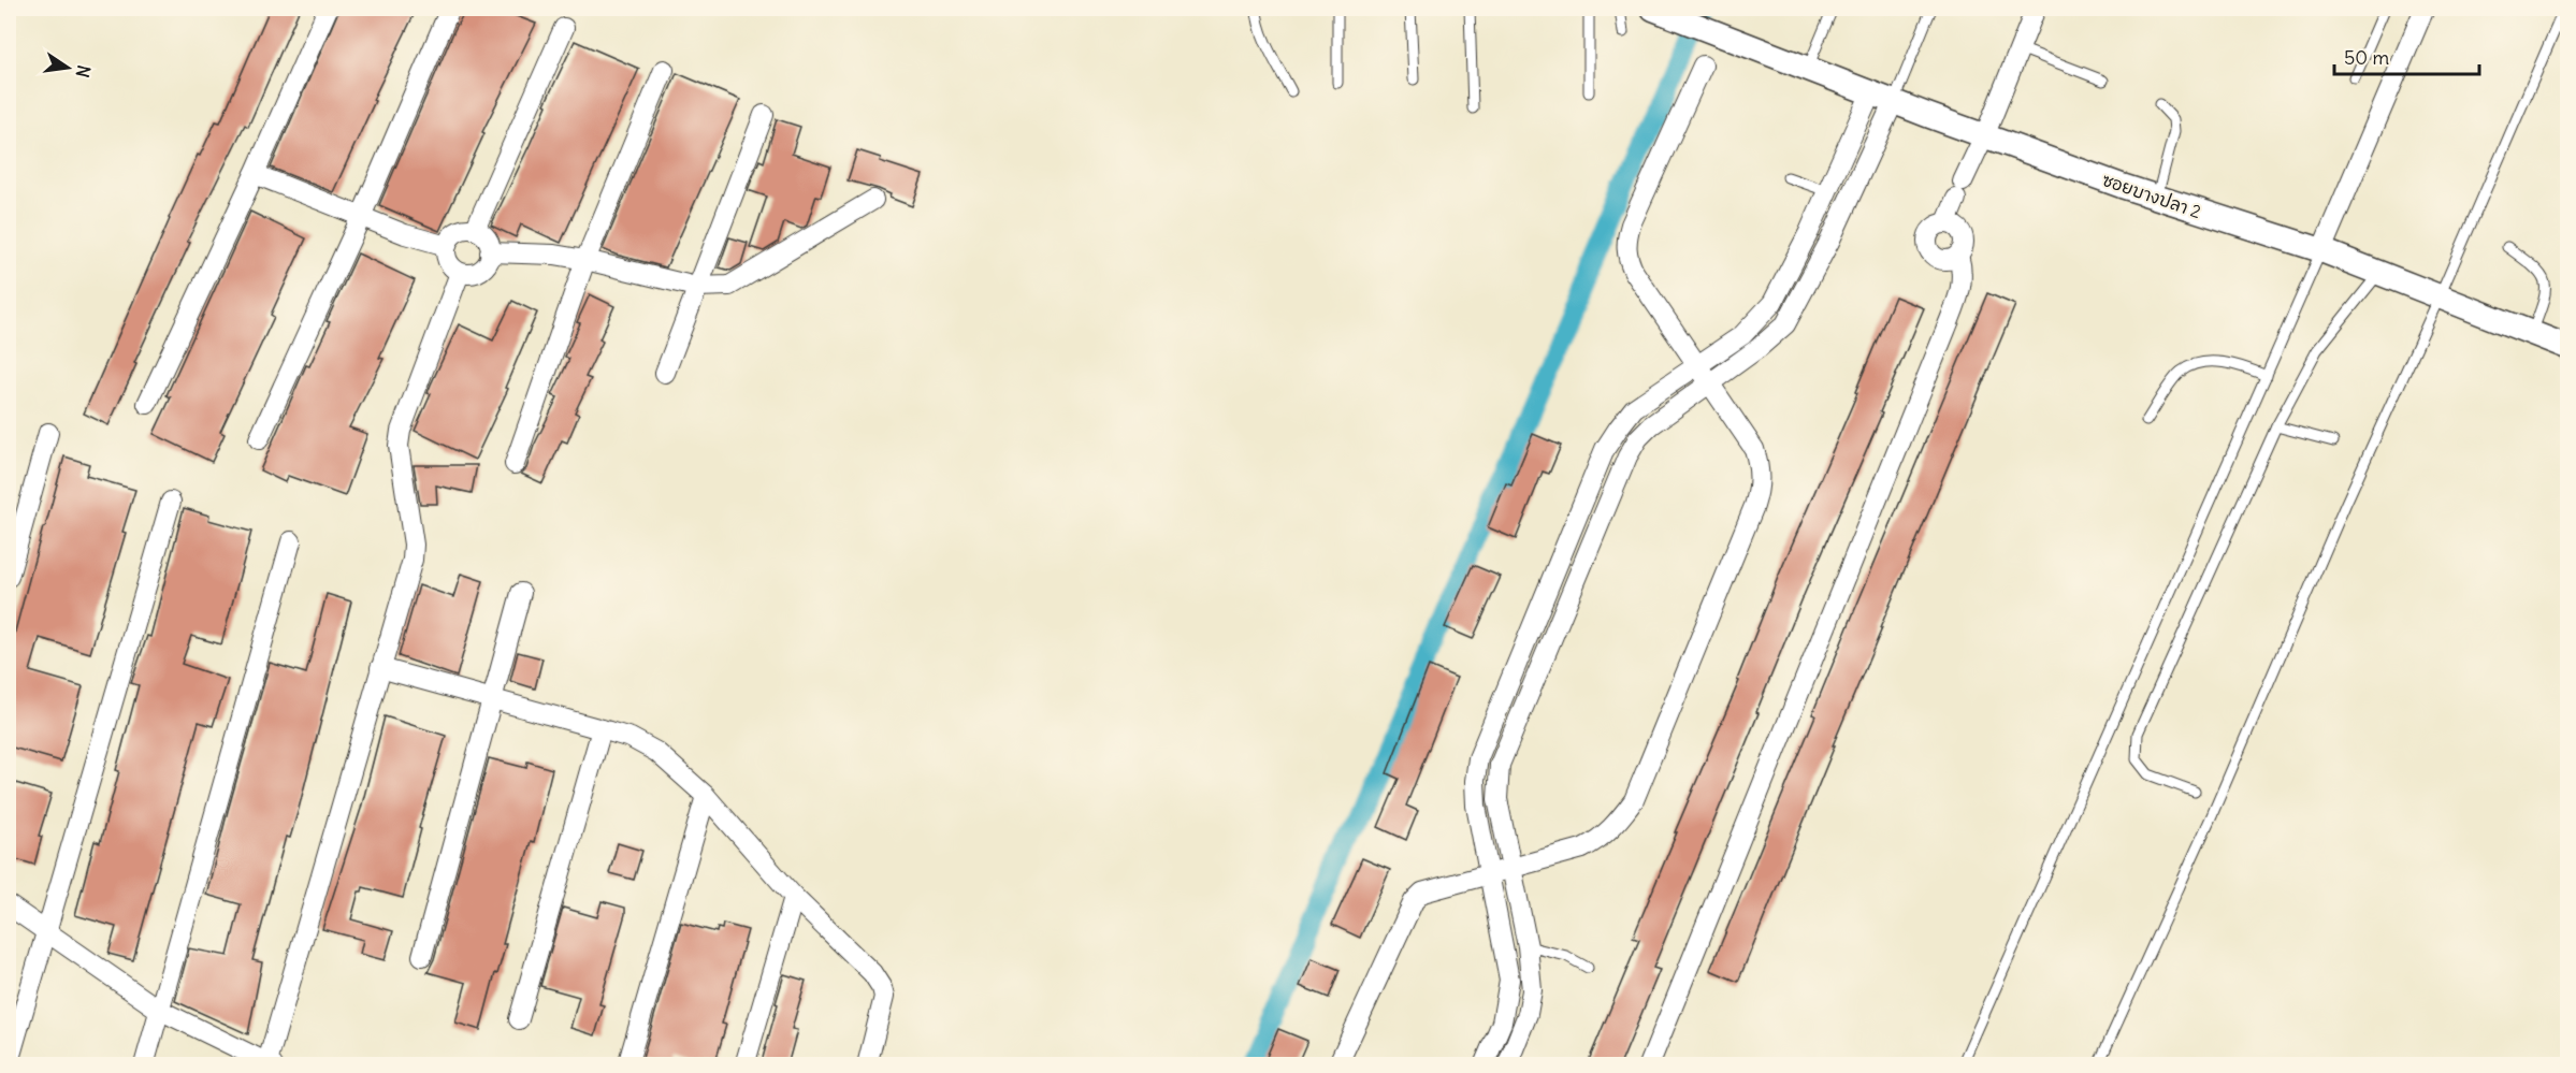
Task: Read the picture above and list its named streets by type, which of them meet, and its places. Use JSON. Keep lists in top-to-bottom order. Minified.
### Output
{"streets":{"street":["ซอยบางปลา 2"]},"scale_bar":"50 m","north":"right"}
